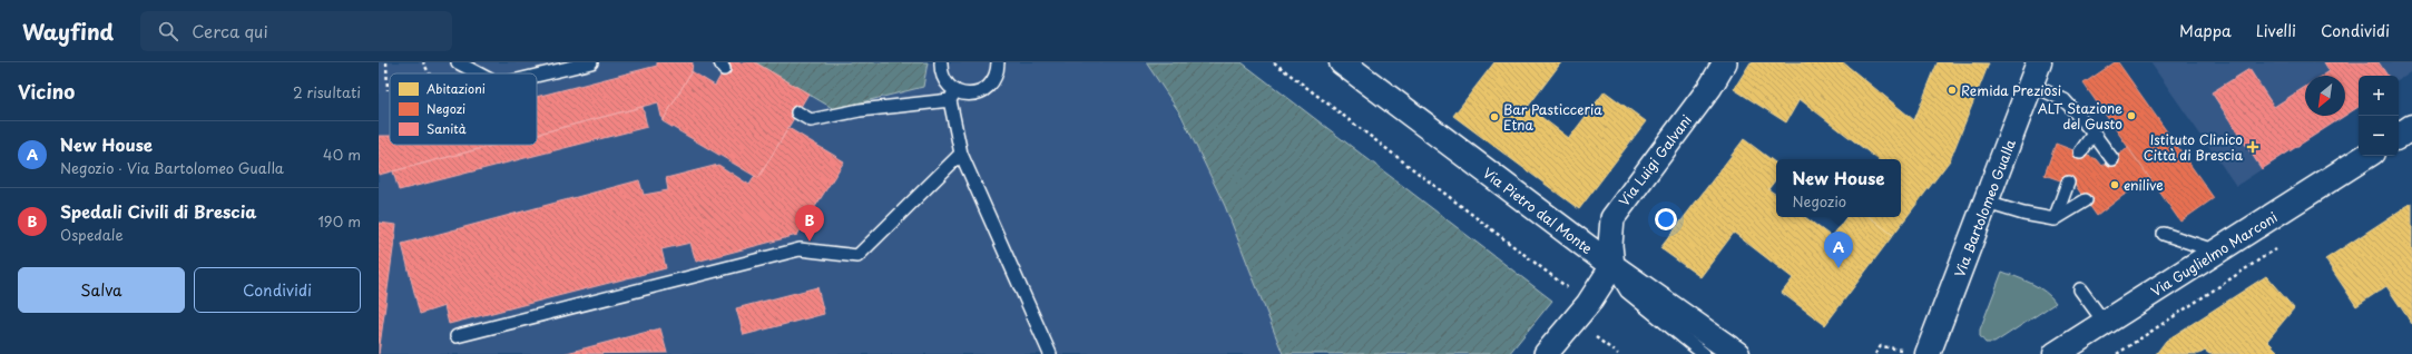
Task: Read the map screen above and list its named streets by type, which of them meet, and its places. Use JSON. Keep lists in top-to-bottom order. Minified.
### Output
{"streets":{"street":["Via Luigi Galvani","Via Bartolomeo Gualla","Via Pietro dal Monte","Via Guglielmo Marconi"]},"crossings":[["Via Luigi Galvani","Via Pietro dal Monte"]],"places":{"other":["Remida Preziosi","ALT Stazione del Gusto","Bar Pasticceria Etna","enilive"],"health":["Istituto Clinico Città di Brescia"]},"legend":["Abitazioni","Negozi","Sanità"],"north":"bottom left","page":{"header":"Wayfind","search":"Cerca qui","nav":["Mappa","Livelli","Condividi"],"heading":["Vicino","2 risultati"],"map_buttons":["+","−"],"list":[{"mark":"A","name":"New House","note":"Negozio · Via Bartolomeo Gualla","value":"40 m"},{"mark":"B","name":"Spedali Civili di Brescia","note":"Ospedale","value":"190 m"}],"popup":["New House","Negozio"],"pins":["B","A"],"buttons":["Salva","Condividi"]}}
